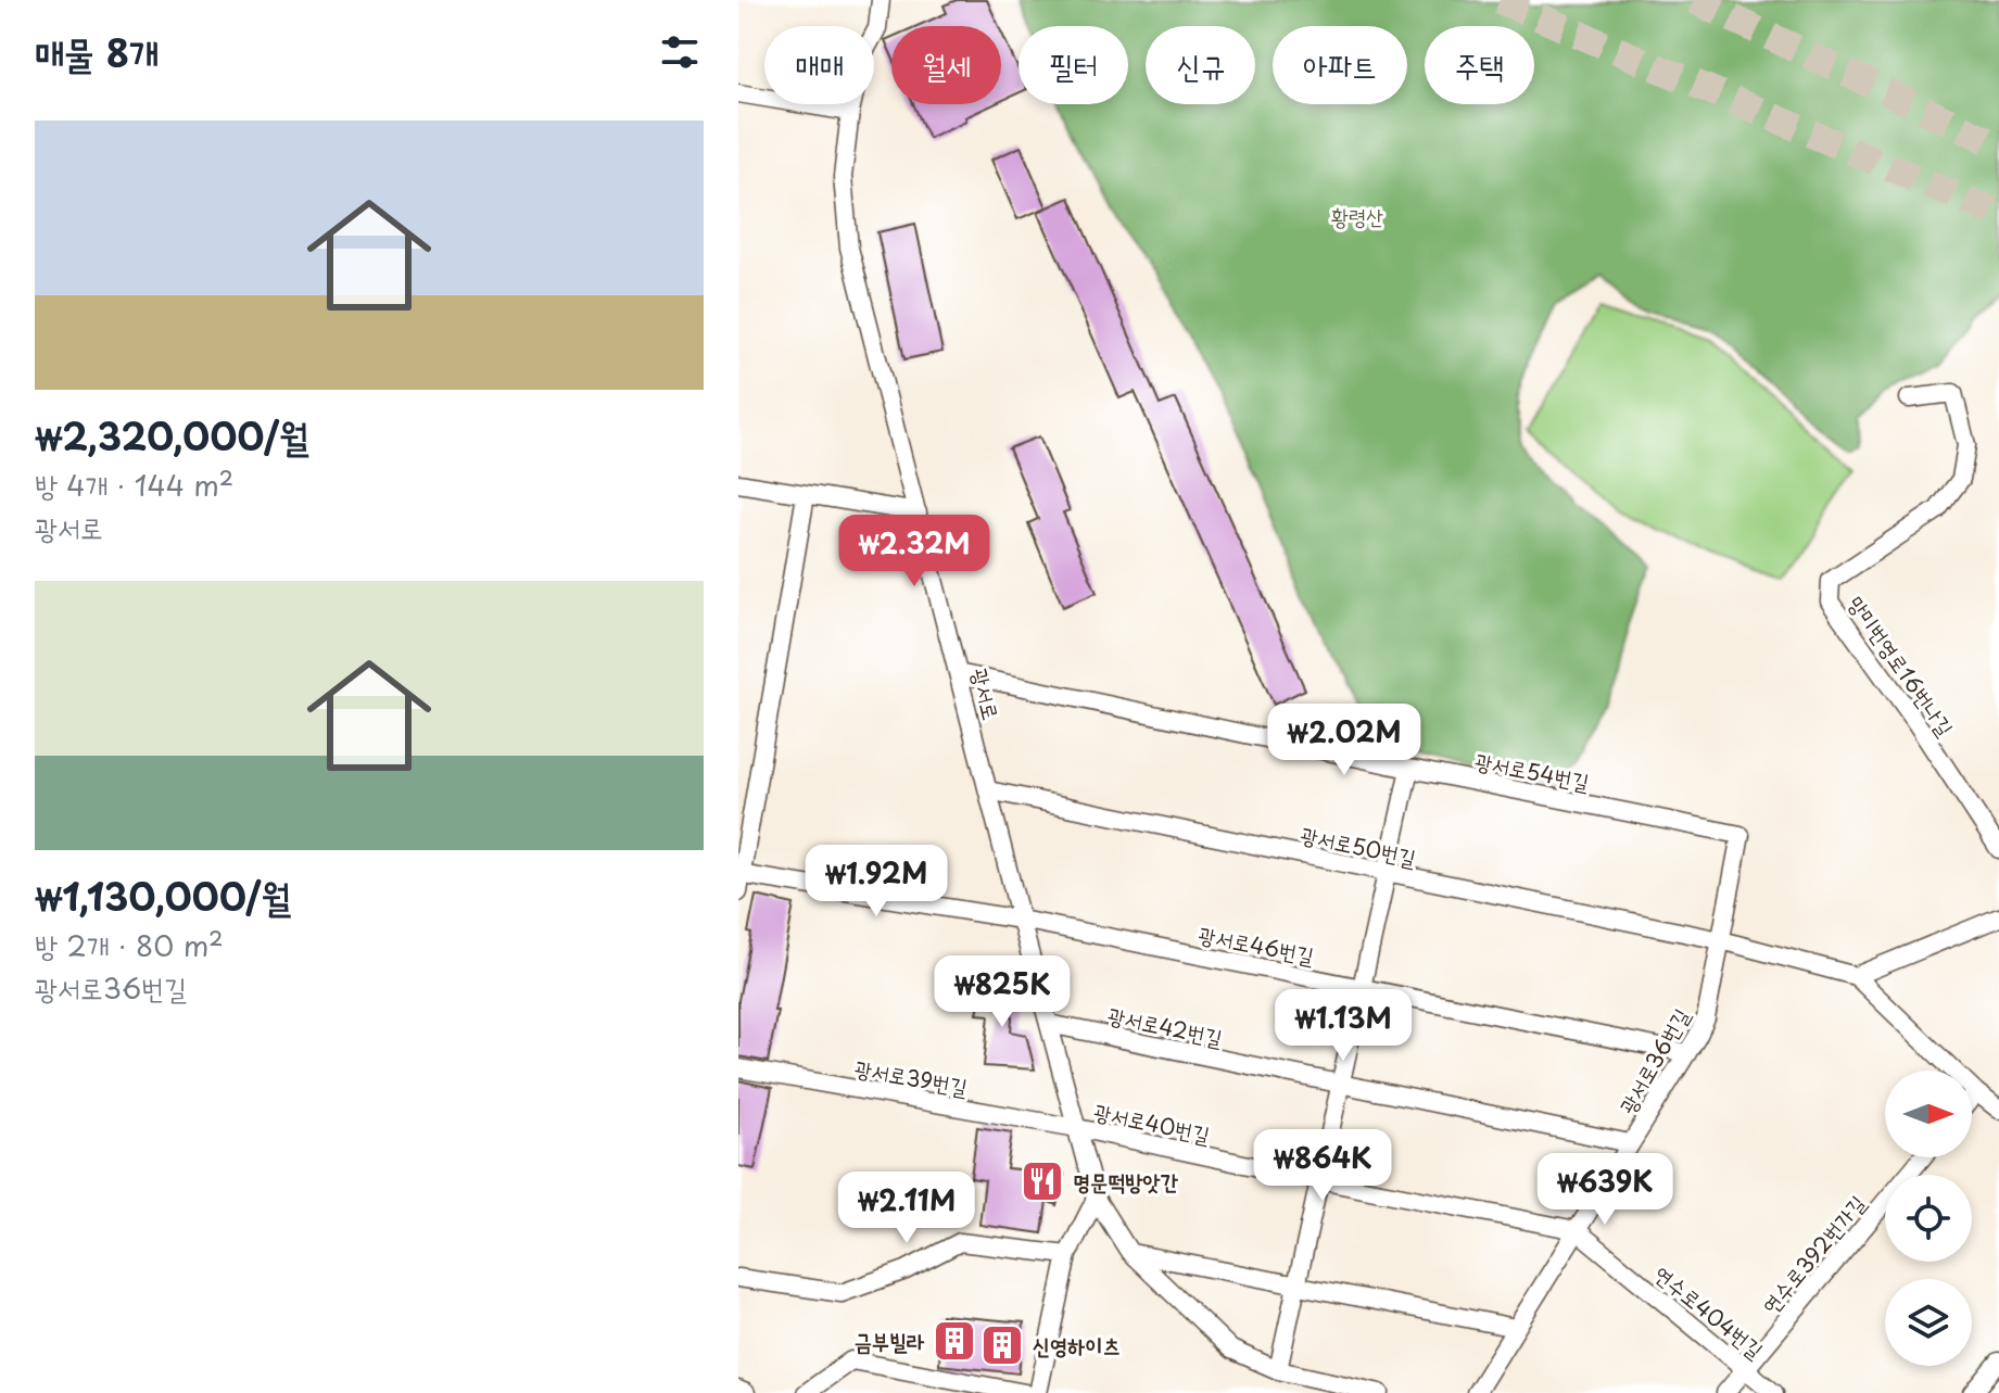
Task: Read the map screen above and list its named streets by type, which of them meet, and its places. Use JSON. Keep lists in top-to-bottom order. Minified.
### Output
{"streets":{"street":["망미번영로16번나길","광서로","광서로54번길","광서로50번길","광서로46번길","광서로42번길","광서로36번길","광서로39번길","광서로40번길","연수로392번가길","연수로404번길"]},"crossings":[["광서로","광서로54번길"],["광서로","광서로50번길"],["광서로","광서로46번길"],["광서로","광서로42번길"],["광서로","광서로39번길"],["광서로","광서로40번길"],["광서로54번길","광서로36번길"],["광서로50번길","광서로36번길"],["광서로46번길","광서로36번길"],["광서로42번길","광서로36번길"],["광서로36번길","광서로40번길"],["광서로36번길","연수로404번길"],["광서로39번길","광서로40번길"],["광서로40번길","연수로404번길"],["연수로392번가길","연수로404번길"]],"parks":["황령산"],"places":{"restaurant":["명문떡방앗간"],"building":["금부빌라","신영하이츠"]},"north":"right","page":{"heading":"매물 8개","chip":["매매","월세","필터","신규","아파트","주택"],"list":[{"name":"₩2,320,000/월","note":"방 4개 · 144 m² · 광서로"},{"name":"₩1,130,000/월","note":"방 2개 · 80 m² · 광서로36번길"}],"price":["₩2.32M","₩2.02M","₩1.92M","₩825K","₩1.13M","₩864K","₩639K","₩2.11M"]}}
